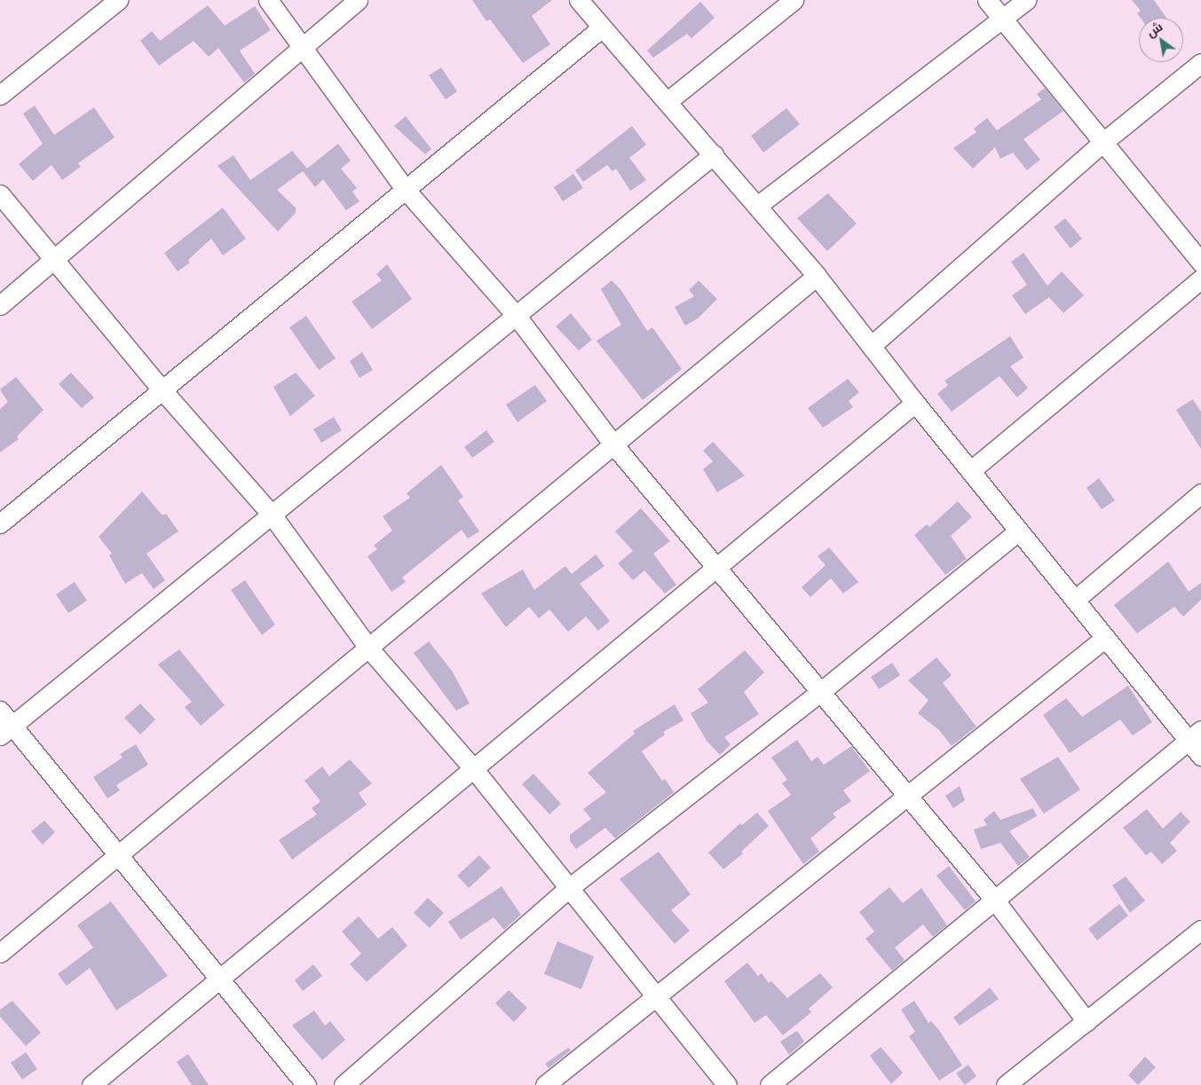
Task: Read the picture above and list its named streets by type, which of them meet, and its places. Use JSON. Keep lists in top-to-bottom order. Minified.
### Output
{"north":"top left"}
